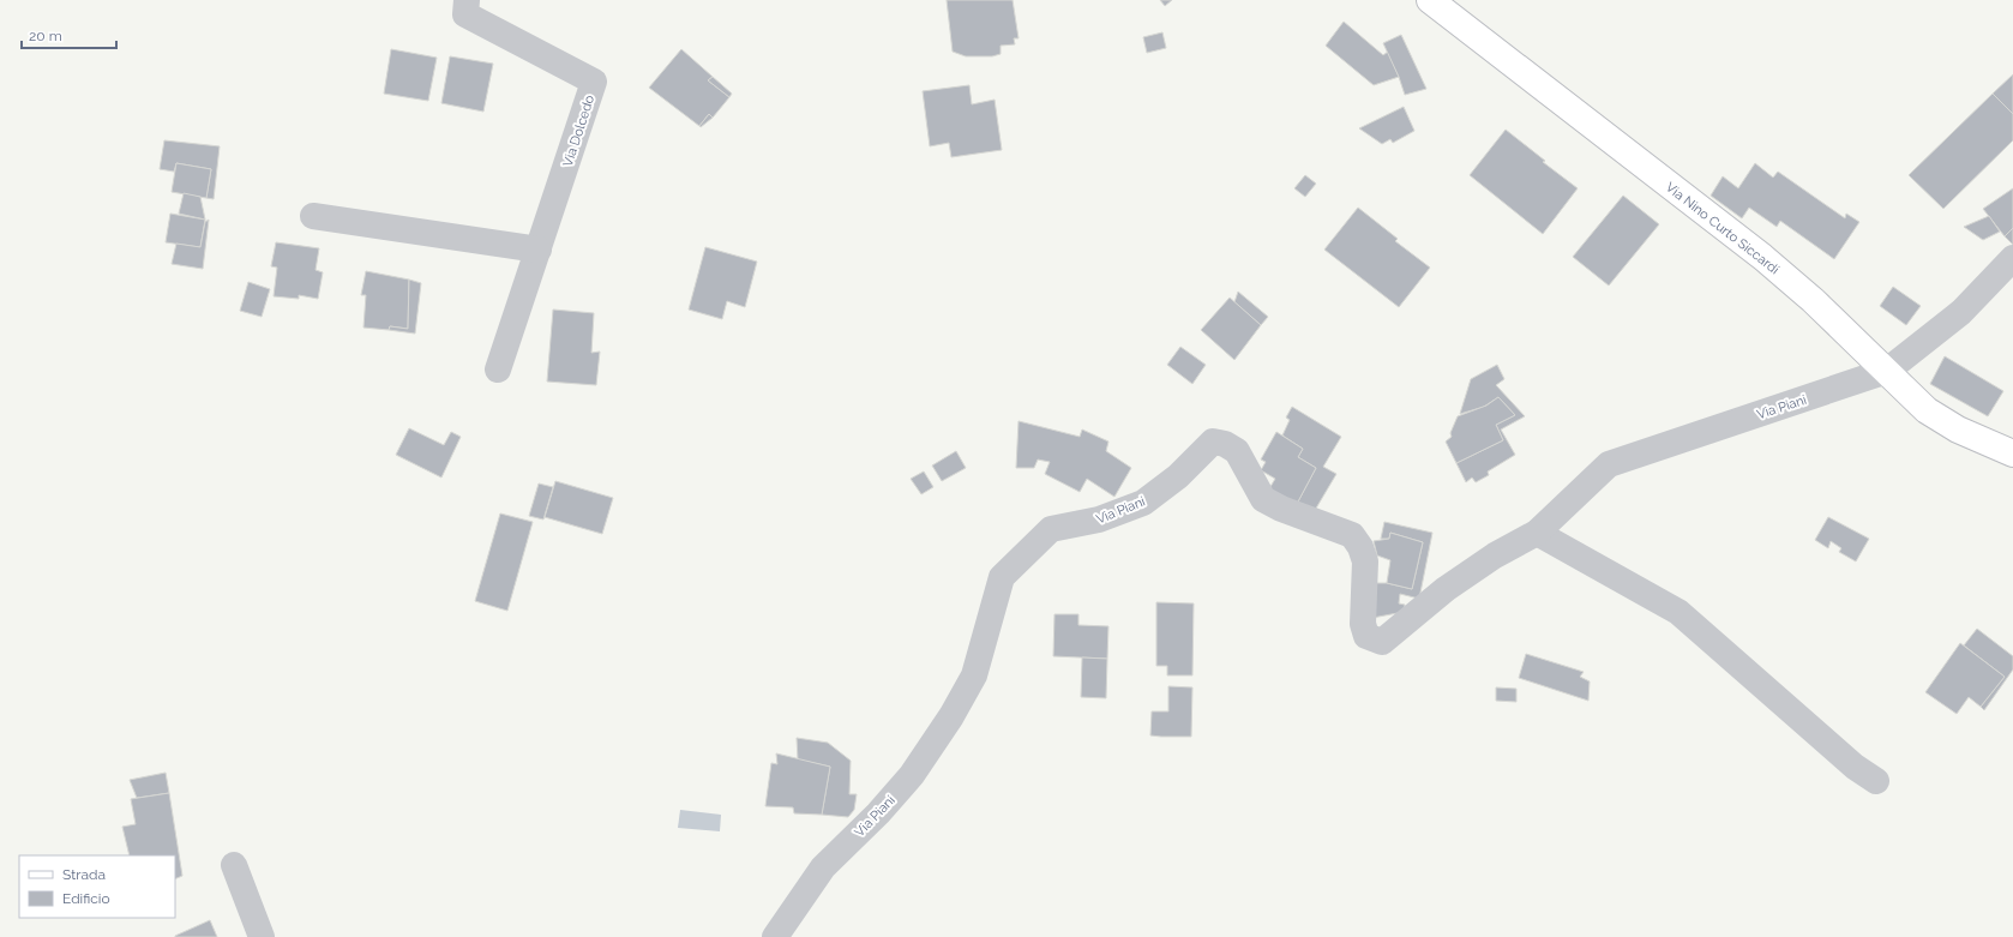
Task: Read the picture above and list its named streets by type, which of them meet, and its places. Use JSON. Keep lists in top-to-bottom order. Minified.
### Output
{"streets":{"main road":["Via Nino Curto Siccardi"],"street":["Via Dolcedo","Via Piani"]},"crossings":[["Via Nino Curto Siccardi","Via Piani"]],"legend":["Strada","Edificio"],"scale_bar":"20 m"}
